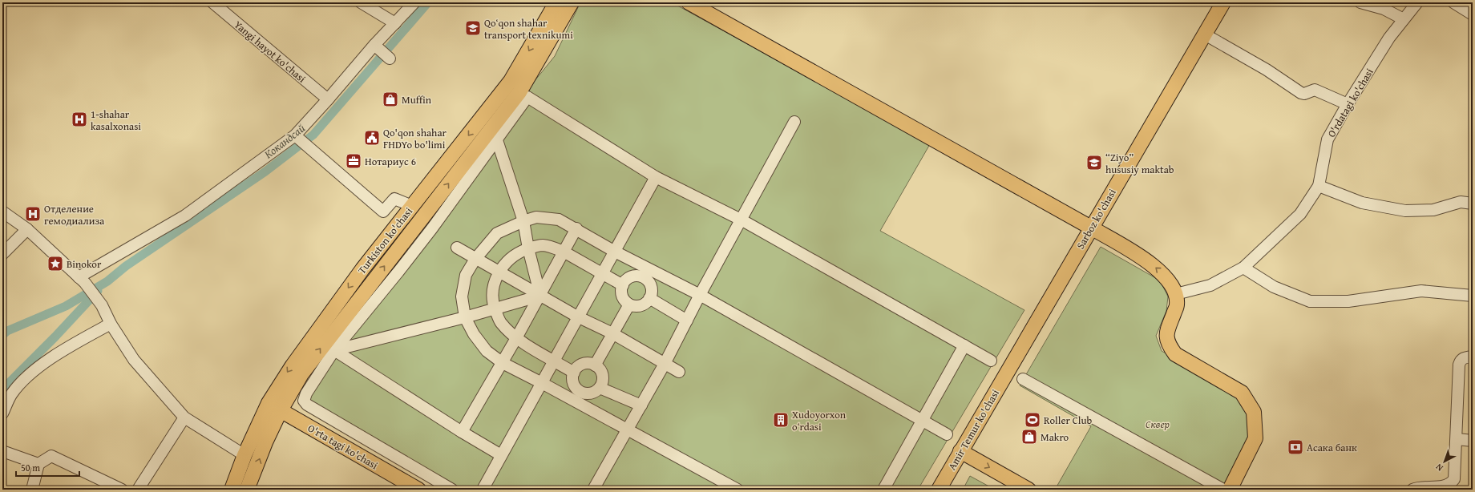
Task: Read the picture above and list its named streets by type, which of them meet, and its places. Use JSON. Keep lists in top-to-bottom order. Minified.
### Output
{"streets":{"main road":["Sarboz ko'chasi","Turkiston ko'chasi","Amir Temur ko'chasi","O'rta tagi ko'chasi"],"street":["Yangi hayot ko'chasi","O'rdatagi ko'chasi"]},"crossings":[["Sarboz ko'chasi","Amir Temur ko'chasi"],["Turkiston ko'chasi","O'rta tagi ko'chasi"]],"water":["Кокандсай"],"parks":["Сквер"],"places":{"school or university":["Qoʻqon shahar transport texnikumi","“Ziyo” hususiy maktab"],"shop":["Muffin","Makro"],"hospital":["1-shahar kasalxonasi","Отделение гемодиализа"],"public building":["Qo'qon shahar FHDYo bo'limi"],"office":["Нотариус 6"],"place":["Binokor"],"building":["Xudoyorxon oʻrdasi"],"sports":["Roller Club"],"bank":["Асака банк"]},"scale_bar":"50 m","north":"bottom left"}
